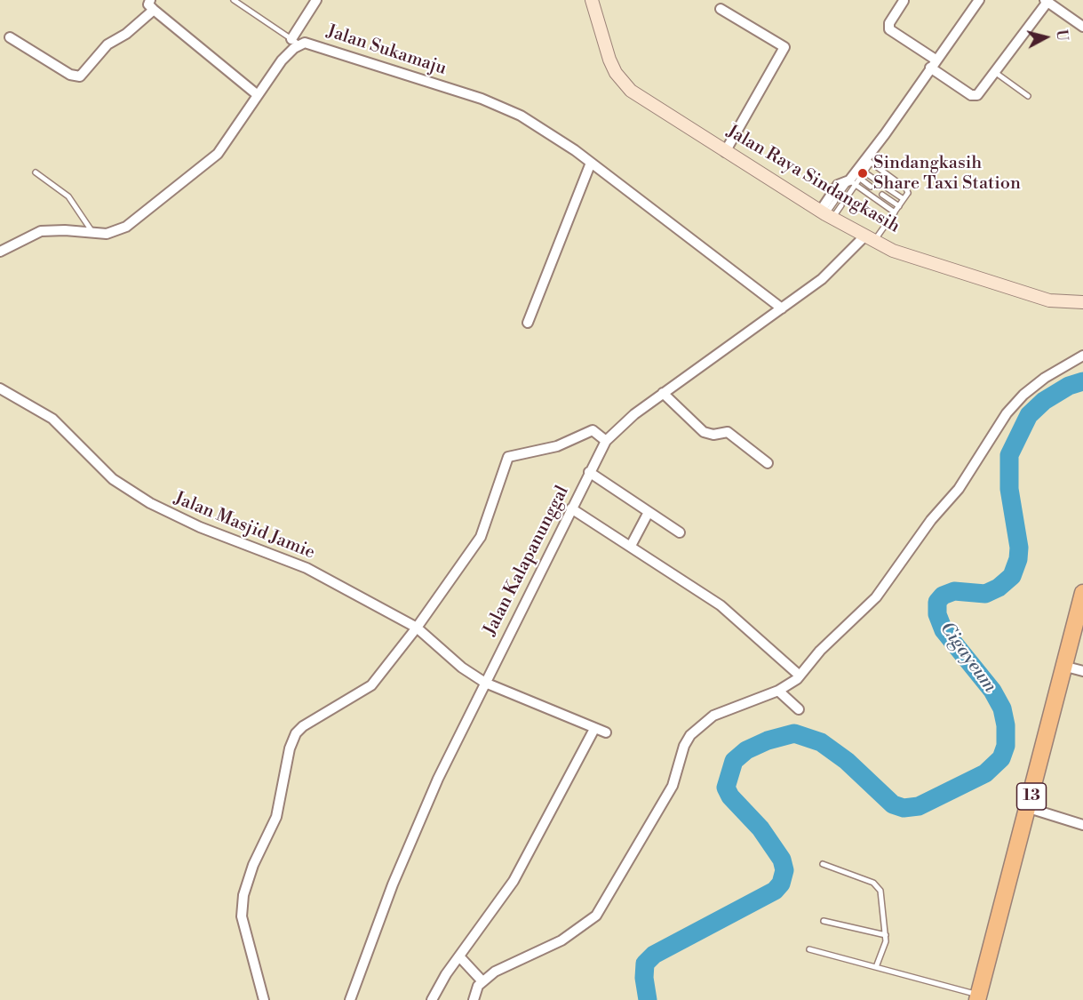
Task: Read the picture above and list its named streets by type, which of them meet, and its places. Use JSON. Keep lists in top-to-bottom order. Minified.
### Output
{"streets":{"highway":["13"],"main road":["Jalan Raya Sindangkasih"],"street":["Jalan Sukamaju","Jalan Masjid Jamie","Jalan Kalapanunggal"]},"crossings":[["Jalan Sukamaju","Jalan Kalapanunggal"],["Jalan Raya Sindangkasih","Jalan Kalapanunggal"],["Jalan Masjid Jamie","Jalan Kalapanunggal"]],"water":["Cigayeum"],"places":["Sindangkasih Share Taxi Station"],"north":"right"}
